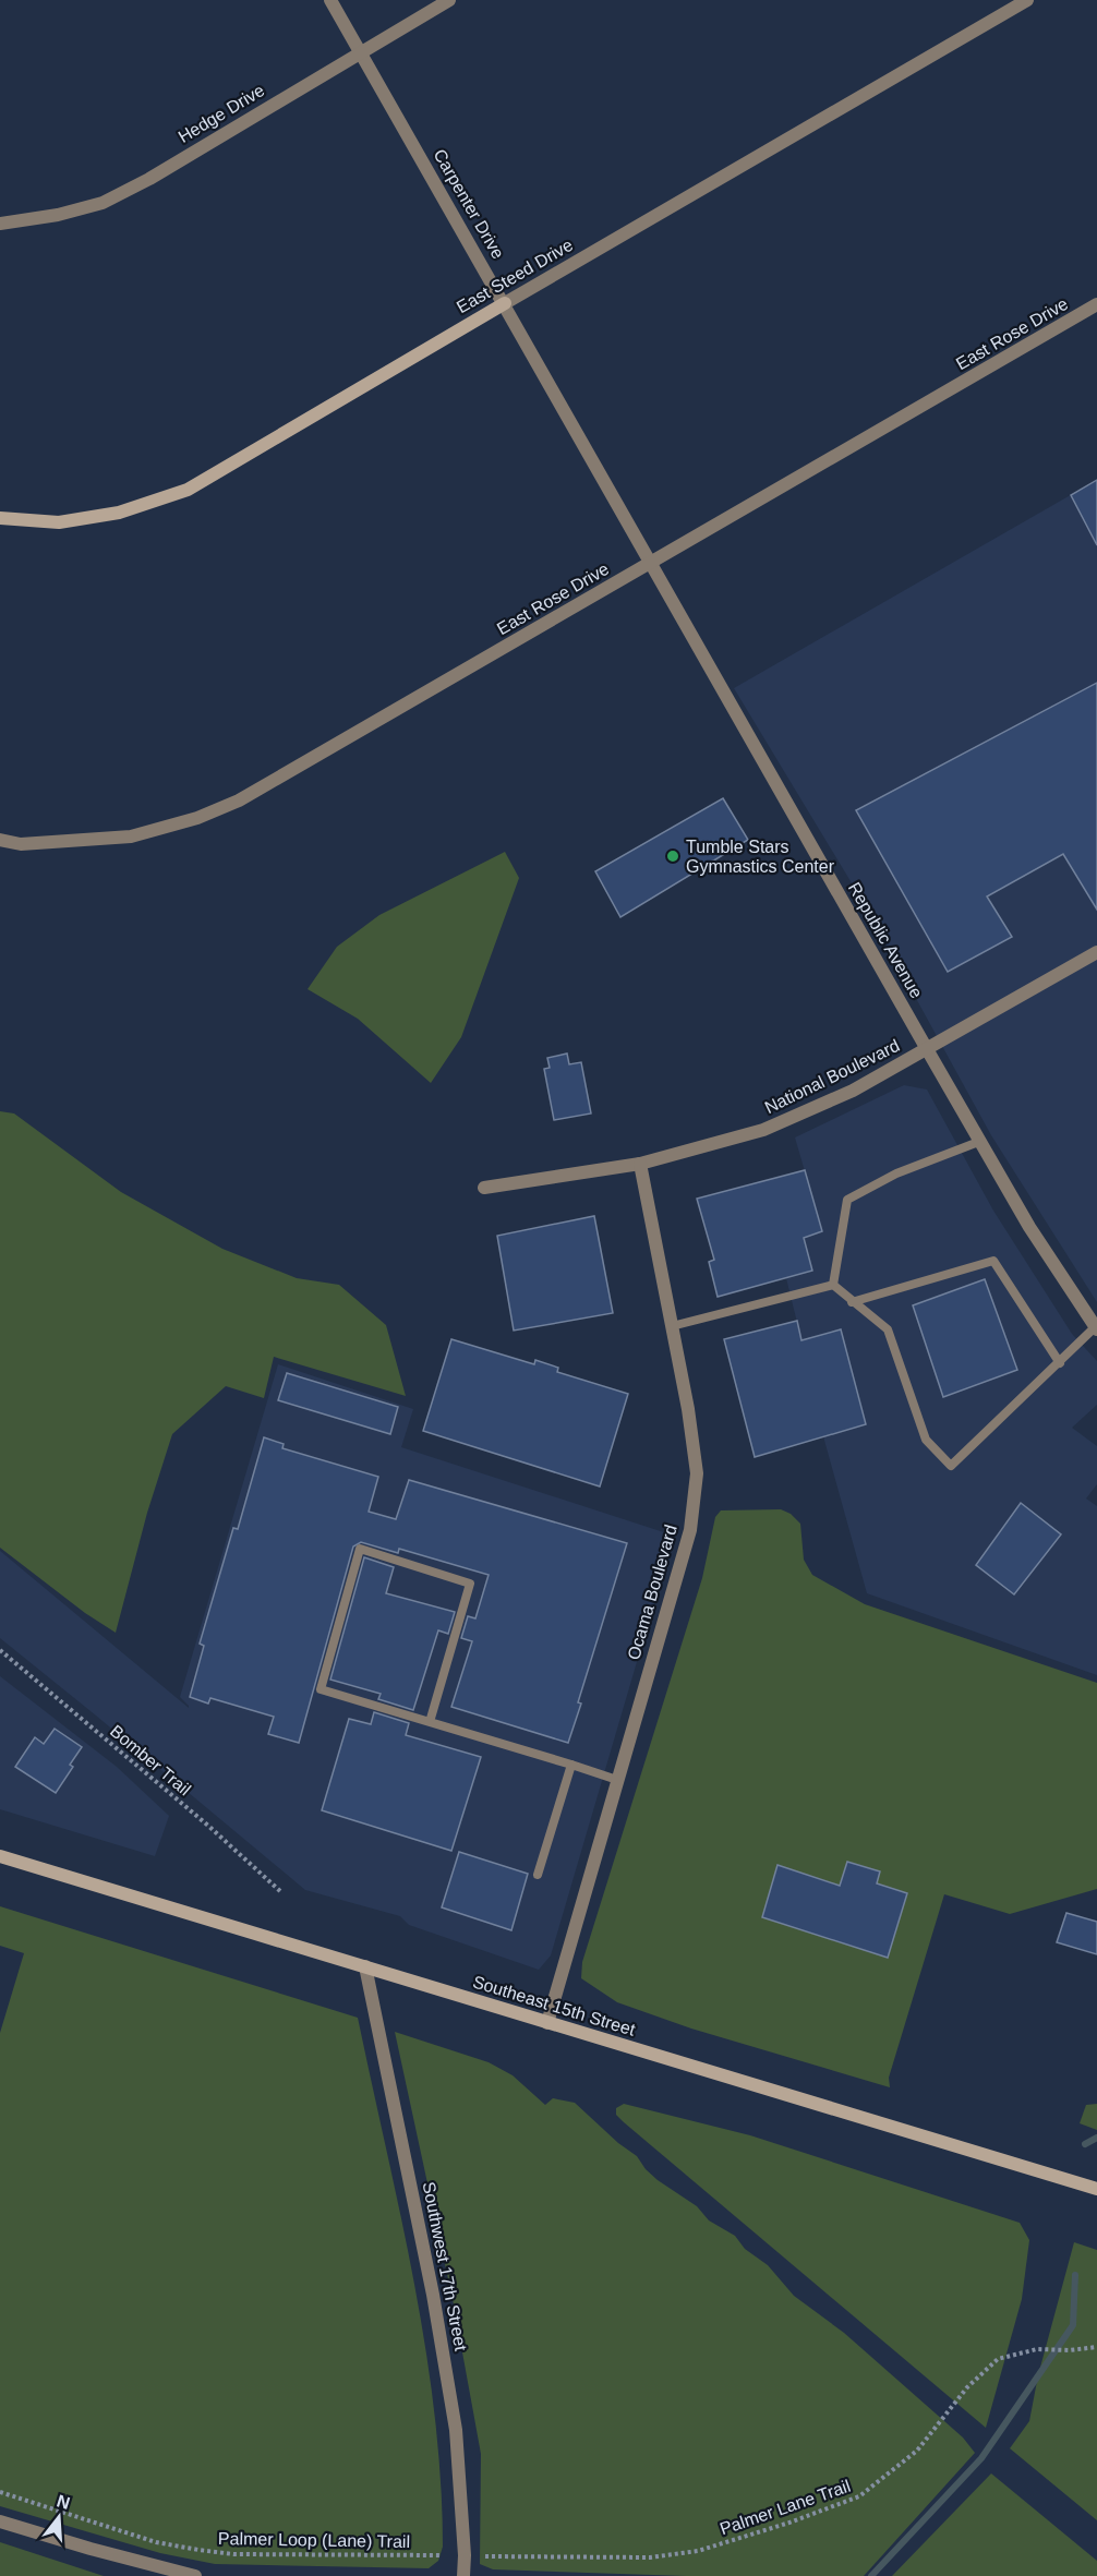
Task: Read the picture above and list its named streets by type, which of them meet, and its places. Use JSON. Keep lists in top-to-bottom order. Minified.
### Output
{"streets":{"main road":["East Steed Drive","Southeast 15th Street"],"street":["Hedge Drive","Carpenter Drive","East Rose Drive","Republic Avenue","National Boulevard","Ocama Boulevard","Southwest 17th Street"],"path":["Bomber Trail","Palmer Lane Trail","Palmer Loop (Lane) Trail"]},"crossings":[["Hedge Drive","Carpenter Drive"],["Carpenter Drive","East Steed Drive"],["Carpenter Drive","East Rose Drive"],["Carpenter Drive","Republic Avenue"],["East Rose Drive","Republic Avenue"],["Republic Avenue","National Boulevard"],["National Boulevard","Ocama Boulevard"],["Ocama Boulevard","Southeast 15th Street"],["Southeast 15th Street","Southwest 17th Street"]],"places":["Tumble Stars Gymnastics Center"],"north":"top"}
